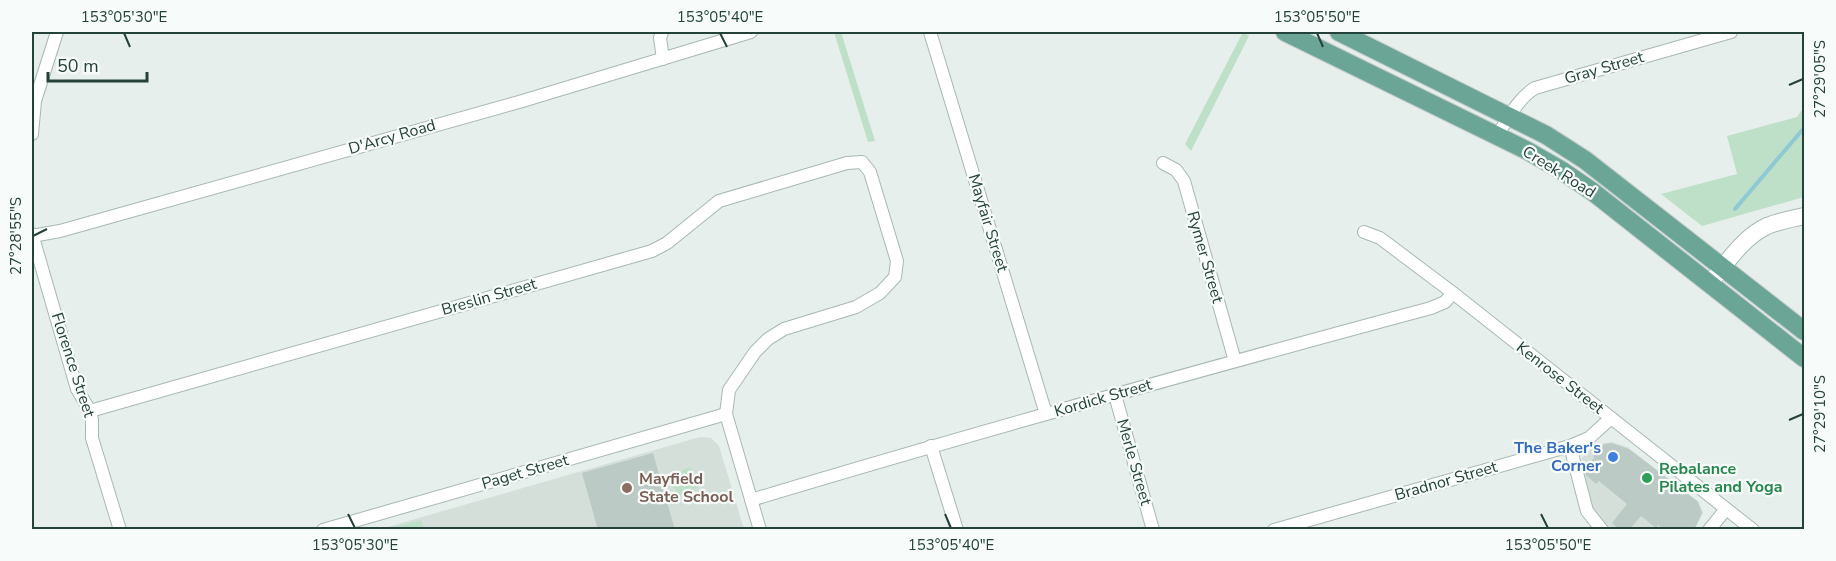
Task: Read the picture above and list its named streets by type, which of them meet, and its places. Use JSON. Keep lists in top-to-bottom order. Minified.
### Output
{"streets":{"main road":["Creek Road"],"street":["Gray Street","D'Arcy Road","Mayfair Street","Rymer Street","Breslin Street","Florence Street","Kenrose Street","Kordick Street","Merle Street","Paget Street","Bradnor Street"]},"crossings":[["Gray Street","Creek Road"],["D'Arcy Road","Florence Street"],["Mayfair Street","Kordick Street"],["Rymer Street","Kordick Street"],["Breslin Street","Florence Street"],["Breslin Street","Paget Street"],["Kenrose Street","Kordick Street"],["Kenrose Street","Bradnor Street"],["Kordick Street","Merle Street"]],"places":["The Baker's Corner","Rebalance Pilates and Yoga","Mayfield State School"],"scale_bar":"50 m","coordinates":["153°05'30\"E","153°05'40\"E","153°05'50\"E","27°29'05\"S","27°28'55\"S","27°29'10\"S"]}
